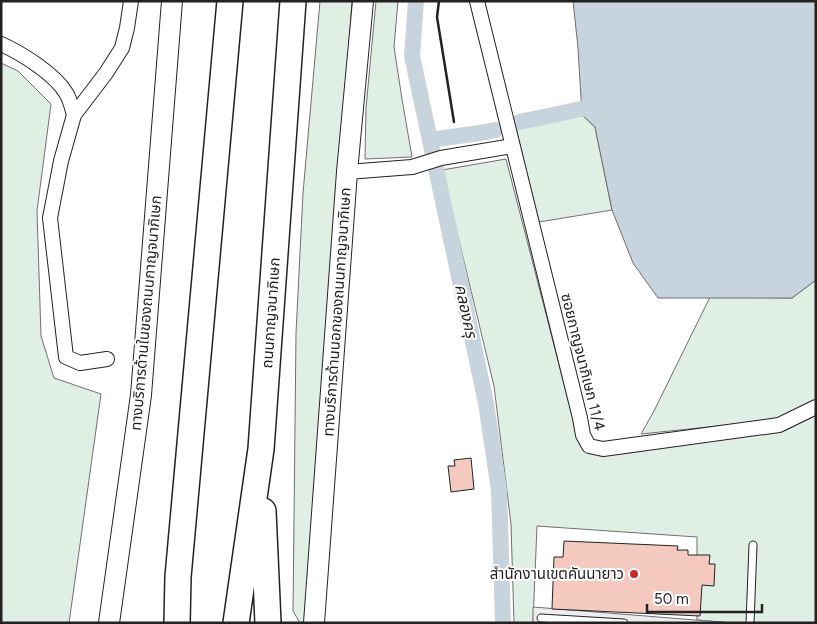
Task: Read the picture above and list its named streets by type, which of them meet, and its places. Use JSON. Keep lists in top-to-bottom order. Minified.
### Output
{"streets":{"highway":["ถนนกาญจนาภิเษก"],"main road":["ทางบริการด้านนอกของถนนกาญจนาภิเษก","ทางบริการด้านในของถนนกาญจนาภิเษก"],"street":["ซอยกาญจนาภิเษก 11/4"]},"water":["คลองครุ"],"places":["สำนักงานเขตคันนายาว"],"scale_bar":"50 m"}
